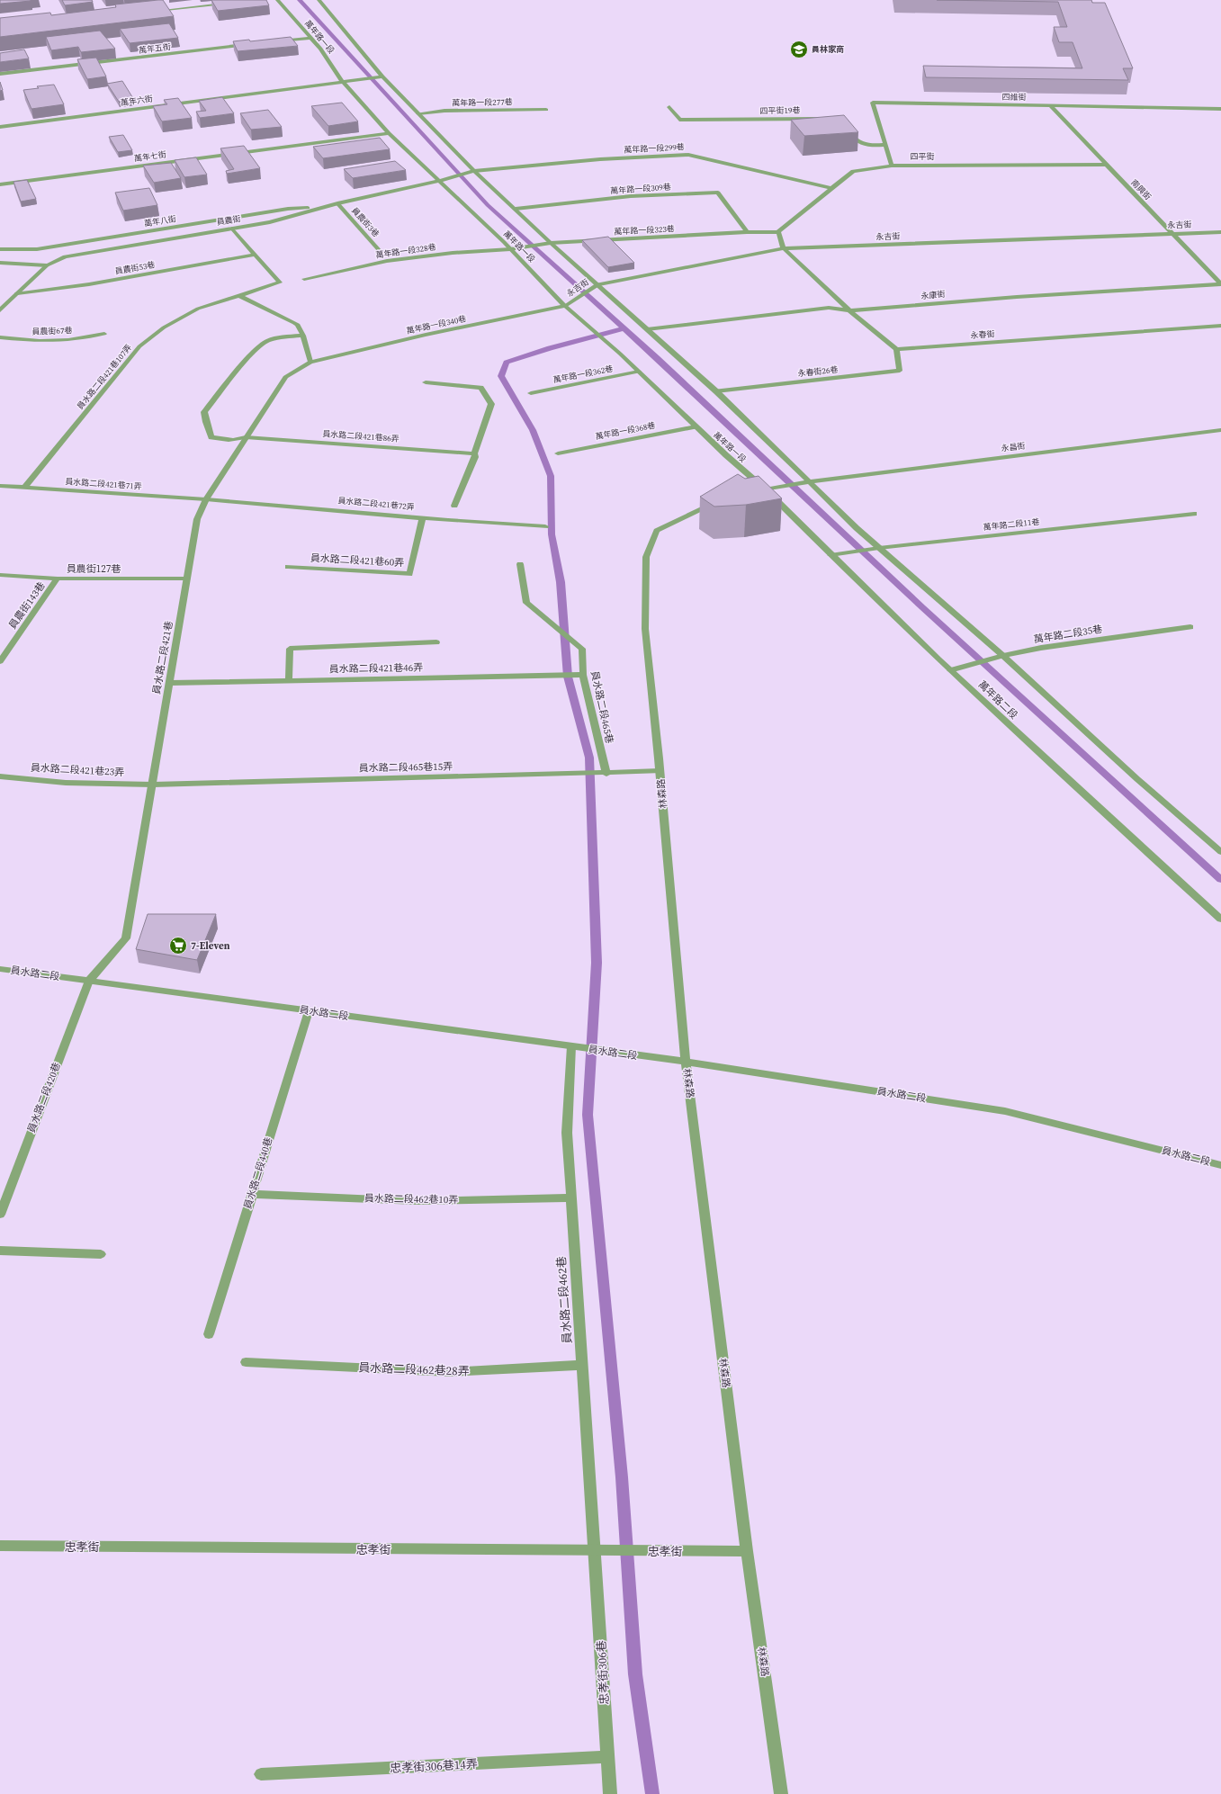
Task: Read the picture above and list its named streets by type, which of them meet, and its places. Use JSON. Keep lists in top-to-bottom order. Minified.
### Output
{"streets":{"street":["萬年路一段","萬年五街","四維街","萬年六街","萬年路一段277巷","四平街19巷","萬年路一段299巷","萬年七街","四平街","萬年路一段309巷","南興街","員農街","萬年八街","員農街3巷","永吉街","萬年路一段323巷","萬年路一段328巷","員農街53巷","永康街","萬年路一段340巷","員農街67巷","永春街","永春街26巷","萬年路一段362巷","員水路二段421巷107弄","萬年路一段368巷","員水路二段421巷86弄","永昌街","員水路二段421巷71弄","員水路二段421巷72弄","萬年路二段11巷","員水路二段421巷60弄","員農街127巷","員農街143巷","萬年路二段35巷","員水路二段421巷","員水路二段421巷46弄","萬年路二段","員水路二段465巷","員水路二段465巷15弄","員水路二段421巷23弄","林森路","員水路二段","員水路二段420巷","員水路二段440巷","員水路二段462巷10弄","員水路二段462巷","員水路二段462巷28弄","忠孝街","忠孝街306巷","忠孝街306巷14弄"]},"crossings":[["萬年路一段","萬年六街"],["萬年路一段","萬年七街"],["萬年路一段","員農街"],["萬年路一段","永吉街"],["萬年路一段","萬年路一段323巷"],["萬年路一段","萬年路一段328巷"],["萬年路一段","萬年路一段340巷"],["萬年路一段","萬年路一段362巷"],["萬年路一段","萬年路一段368巷"],["萬年路一段","萬年路二段"],["四維街","四平街"],["四維街","南興街"],["萬年路一段299巷","四平街"],["萬年路一段299巷","員農街"],["四平街","南興街"],["四平街","萬年路一段323巷"],["萬年路一段309巷","萬年路一段323巷"],["南興街","永吉街"],["南興街","永康街"],["員農街","萬年八街"],["員農街","員農街3巷"],["員農街","員農街53巷"],["永吉街","萬年路一段340巷"],["萬年路一段323巷","萬年路一段328巷"],["員農街53巷","員水路二段421巷107弄"],["萬年路一段340巷","員水路二段421巷"],["永春街","永春街26巷"],["員水路二段421巷107弄","員水路二段421巷71弄"],["員水路二段421巷86弄","員水路二段421巷"],["員水路二段421巷71弄","員水路二段421巷72弄"],["員水路二段421巷71弄","員水路二段421巷"],["員水路二段421巷72弄","員水路二段421巷60弄"],["員水路二段421巷72弄","員水路二段421巷"],["萬年路二段11巷","萬年路二段"],["員農街127巷","員農街143巷"],["員農街127巷","員水路二段421巷"],["萬年路二段35巷","萬年路二段"],["員水路二段421巷","員水路二段421巷46弄"],["員水路二段421巷","員水路二段465巷15弄"],["員水路二段421巷","員水路二段421巷23弄"],["員水路二段421巷","員水路二段"],["員水路二段421巷","員水路二段420巷"],["員水路二段421巷46弄","員水路二段465巷"],["員水路二段465巷","員水路二段465巷15弄"],["員水路二段465巷15弄","員水路二段421巷23弄"],["員水路二段465巷15弄","林森路"],["林森路","員水路二段"],["林森路","忠孝街"],["員水路二段","員水路二段420巷"],["員水路二段","員水路二段440巷"],["員水路二段","員水路二段462巷"],["員水路二段440巷","員水路二段462巷10弄"],["員水路二段462巷10弄","員水路二段462巷"],["員水路二段462巷","員水路二段462巷28弄"],["員水路二段462巷","忠孝街"],["員水路二段462巷","忠孝街306巷"],["忠孝街","忠孝街306巷"],["忠孝街306巷","忠孝街306巷14弄"]],"places":{"school or university":["員林家商"],"supermarket":["7-Eleven"]}}
